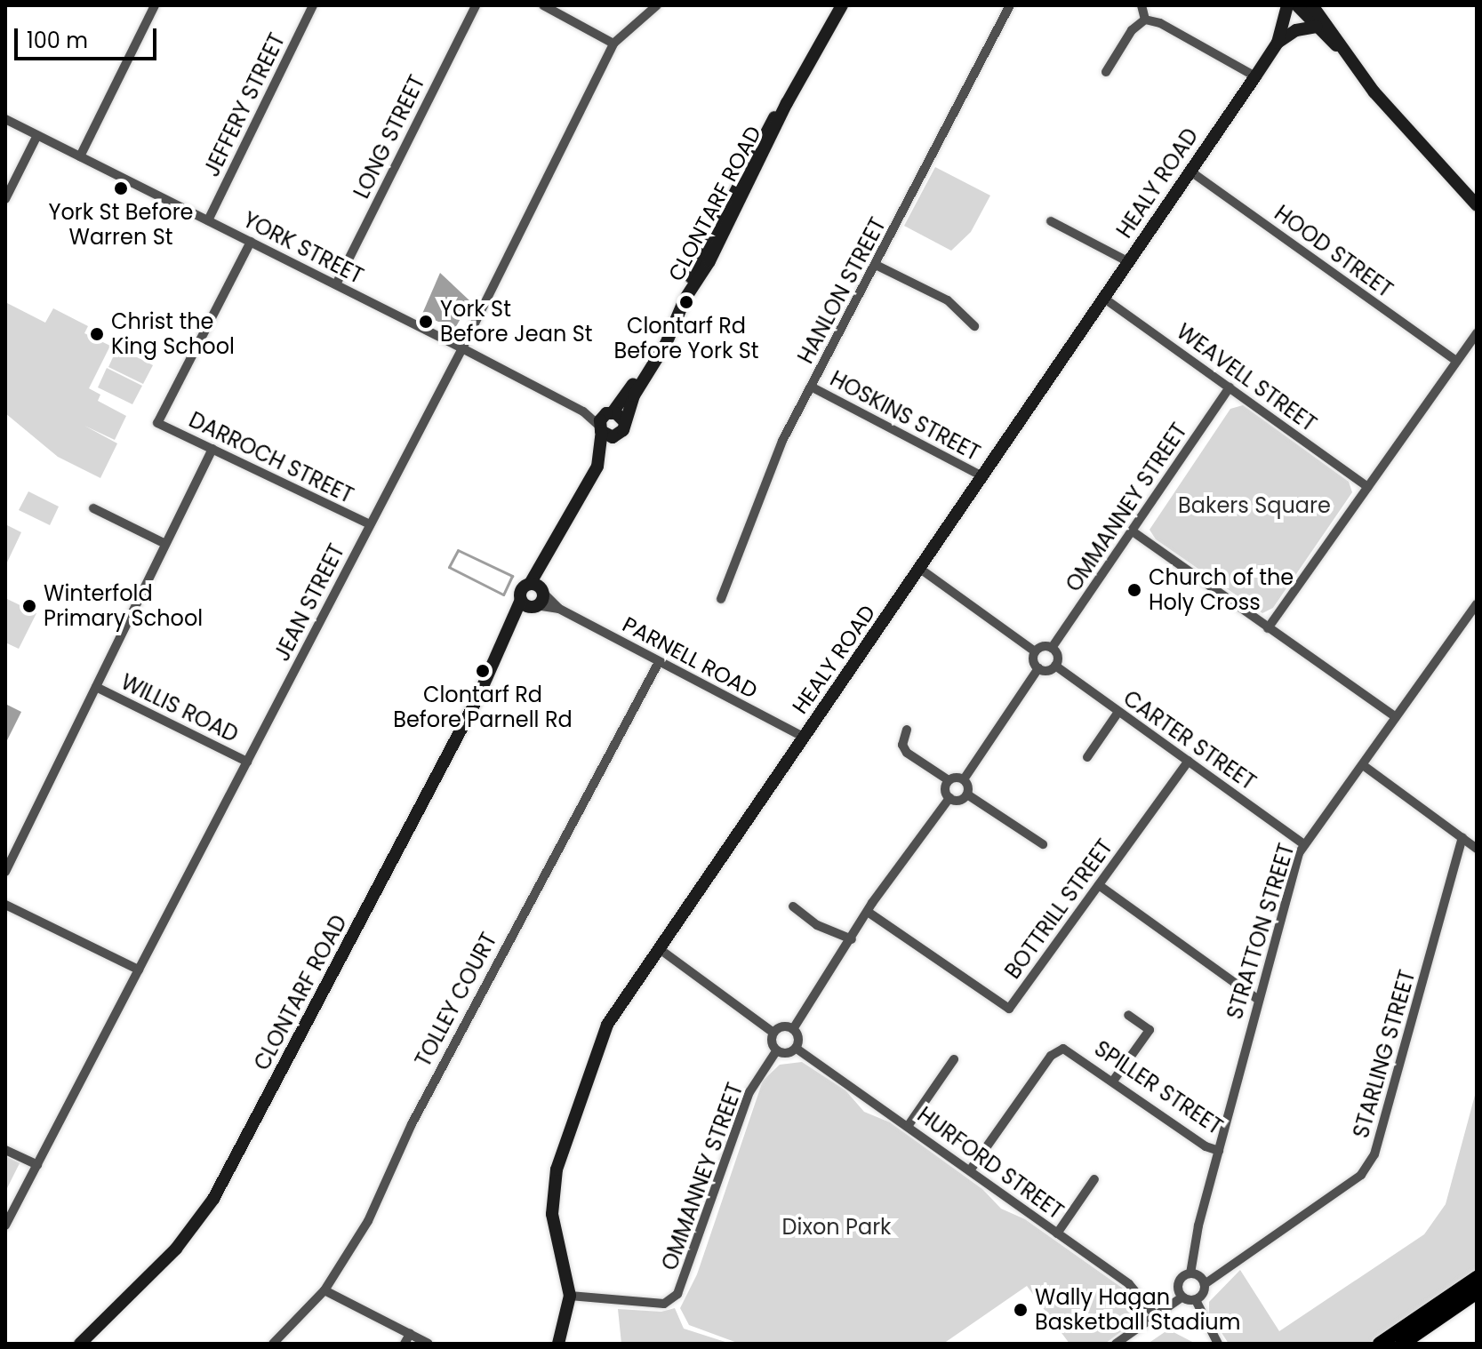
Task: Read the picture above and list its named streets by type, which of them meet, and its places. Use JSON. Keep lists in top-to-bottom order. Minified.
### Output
{"streets":{"street":["JEFFERY STREET","LONG STREET","HEALY ROAD","CLONTARF ROAD","YORK STREET","HOOD STREET","HANLON STREET","WEAVELL STREET","HOSKINS STREET","DARROCH STREET","OMMANNEY STREET","JEAN STREET","PARNELL ROAD","WILLIS ROAD","CARTER STREET","BOTTRILL STREET","STRATTON STREET","TOLLEY COURT","STARLING STREET","SPILLER STREET","HURFORD STREET"]},"crossings":[["JEFFERY STREET","YORK STREET"],["LONG STREET","YORK STREET"],["HEALY ROAD","HOOD STREET"],["HEALY ROAD","WEAVELL STREET"],["HEALY ROAD","HOSKINS STREET"],["HEALY ROAD","OMMANNEY STREET"],["HEALY ROAD","PARNELL ROAD"],["CLONTARF ROAD","YORK STREET"],["CLONTARF ROAD","PARNELL ROAD"],["YORK STREET","DARROCH STREET"],["YORK STREET","JEAN STREET"],["HANLON STREET","HOSKINS STREET"],["WEAVELL STREET","OMMANNEY STREET"],["DARROCH STREET","JEAN STREET"],["OMMANNEY STREET","CARTER STREET"],["OMMANNEY STREET","HURFORD STREET"],["JEAN STREET","WILLIS ROAD"],["PARNELL ROAD","TOLLEY COURT"],["CARTER STREET","BOTTRILL STREET"],["CARTER STREET","STRATTON STREET"],["STRATTON STREET","SPILLER STREET"],["SPILLER STREET","HURFORD STREET"]],"parks":["Bakers Square","Dixon Park"],"places":["York St Before Warren St","Clontarf Rd Before York St","York St Before Jean St","Christ the King School","Church of the Holy Cross","Winterfold Primary School","Clontarf Rd Before Parnell Rd","Wally Hagan Basketball Stadium"],"scale_bar":"100 m"}
